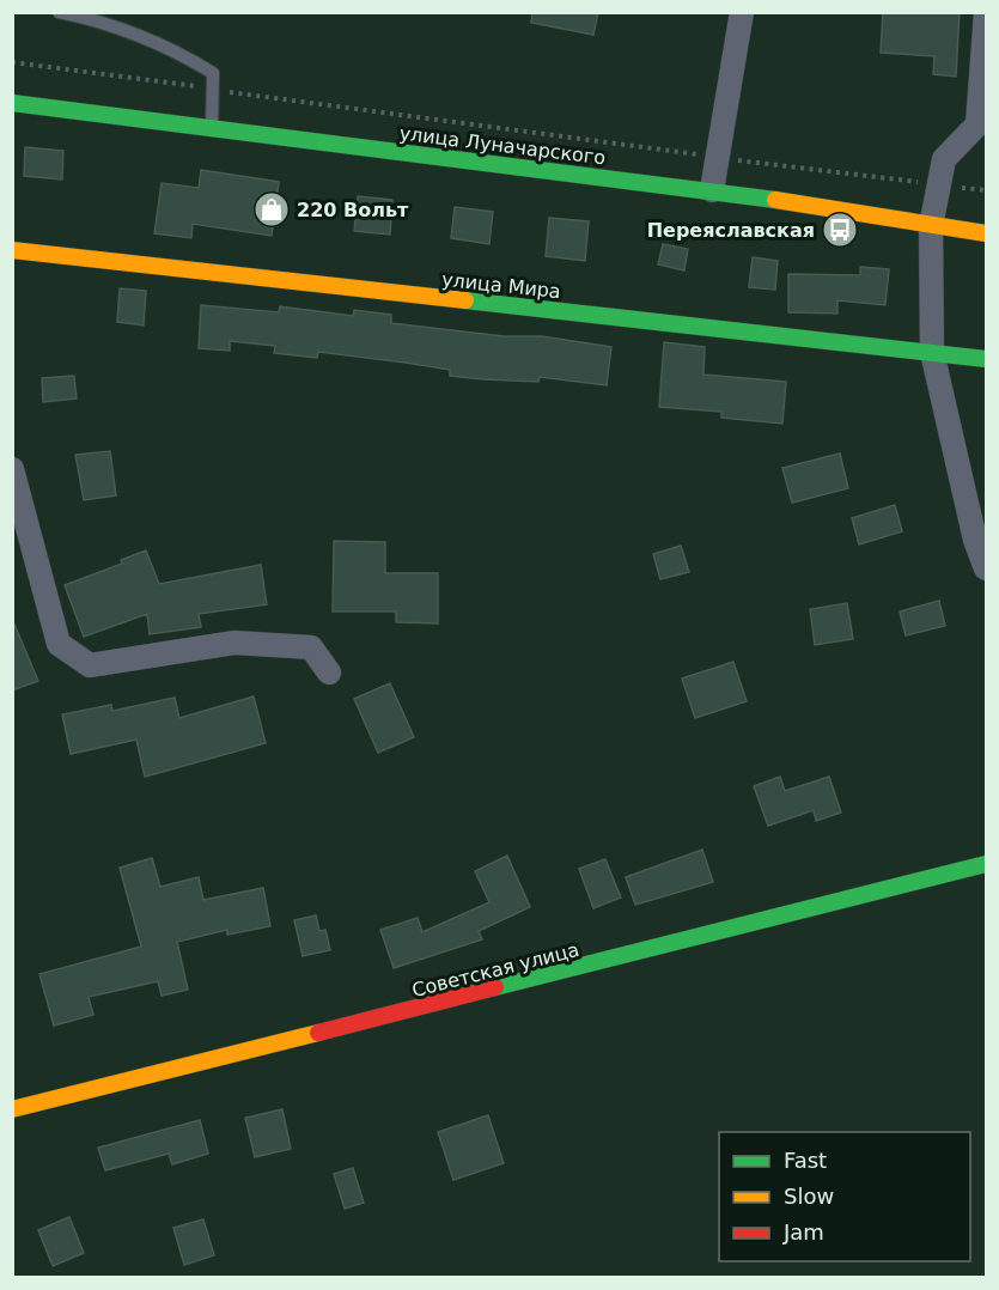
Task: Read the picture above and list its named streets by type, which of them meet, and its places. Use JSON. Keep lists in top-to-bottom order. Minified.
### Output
{"streets":{"main road":["улица Луначарского","улица Мира","Советская улица"]},"places":{"shop":["220 Вольт"],"bus stop":["Переяславская"]},"legend":["Fast","Slow","Jam"]}
